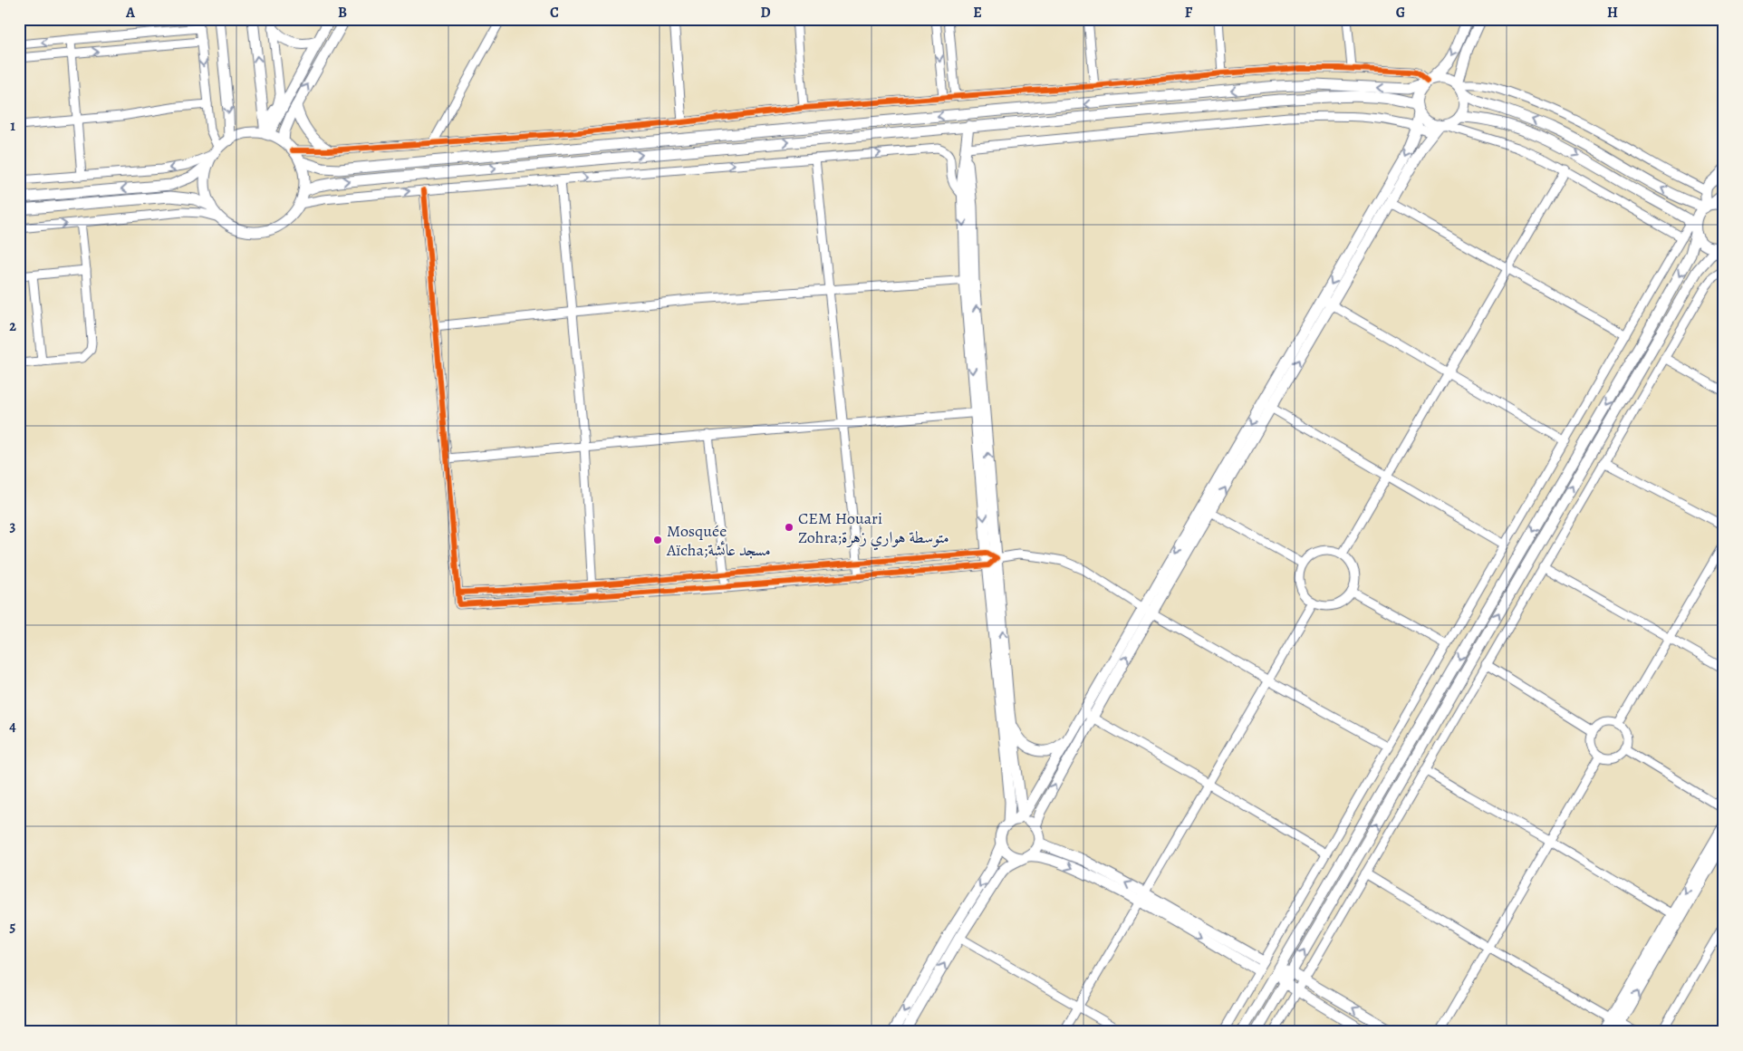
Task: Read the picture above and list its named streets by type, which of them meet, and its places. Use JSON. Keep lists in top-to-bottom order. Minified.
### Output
{"places":["CEM Houari Zohra;متوسطة هواري زهرة","Mosquée Aïcha;مسجد عائشة"],"grid":{"columns":["A","B","C","D","E","F","G","H"],"rows":["1","2","3","4","5"]}}
